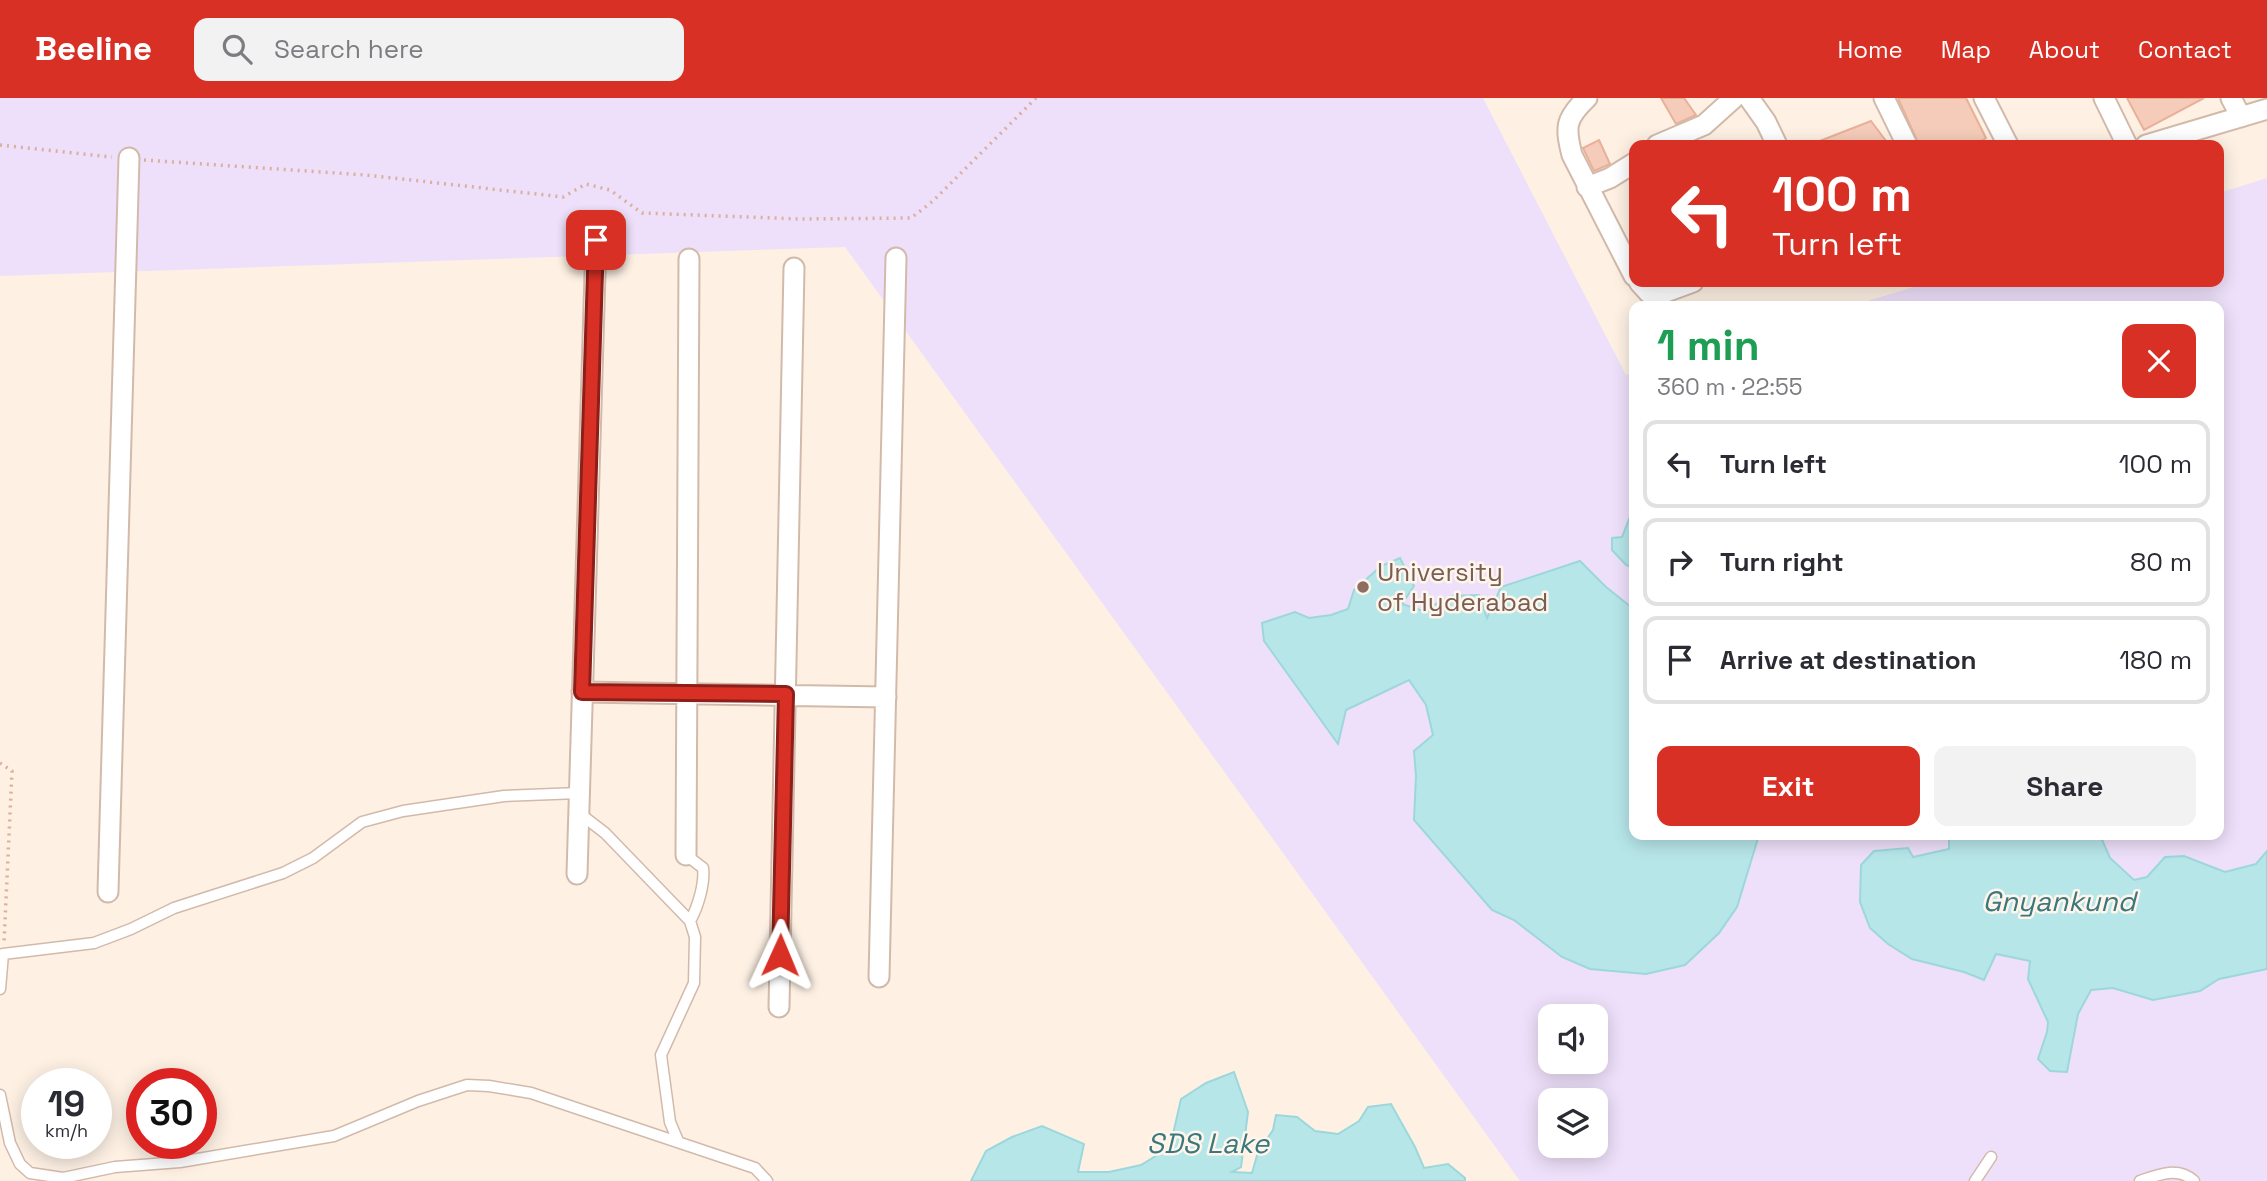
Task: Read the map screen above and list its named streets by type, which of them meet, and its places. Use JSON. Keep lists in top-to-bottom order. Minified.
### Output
{"water":["Gnyankund","SDS Lake"],"places":["University of Hyderabad"],"page":{"header":"Beeline","search":"Search here","nav":["Home","Map","About","Contact"],"turn":["100 m","Turn left"],"heading":["1 min","360 m · 22:55"],"list":[{"name":"Turn left","value":"100 m"},{"name":"Turn right","value":"80 m"},{"name":"Arrive at destination","value":"180 m"}],"buttons":["Exit","Share"],"speed":"19 km/h","limit":"30"}}
